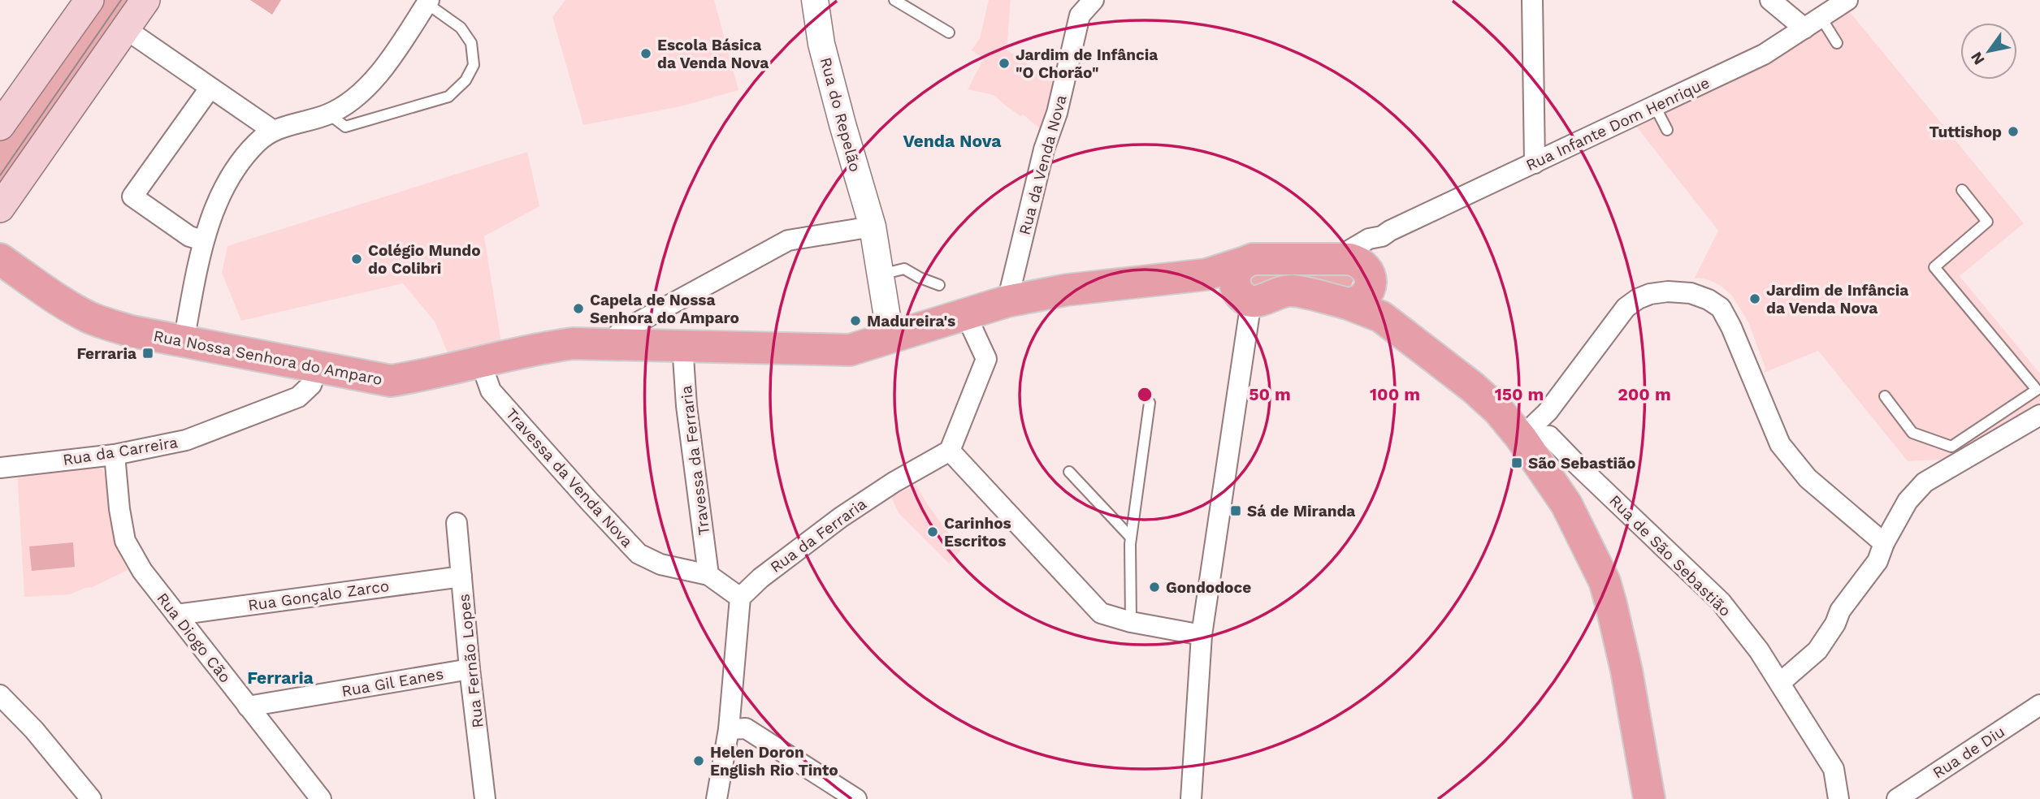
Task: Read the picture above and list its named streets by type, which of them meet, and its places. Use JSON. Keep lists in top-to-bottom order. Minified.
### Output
{"streets":{"main road":["Rua Nossa Senhora do Amparo"],"street":["Rua do Repelão","Rua Infante Dom Henrique","Rua da Venda Nova","Rua da Carreira","Travessa da Ferraria","Travessa da Venda Nova","Rua da Ferraria","Rua de São Sebastião","Rua Gonçalo Zarco","Rua Diogo Cão","Rua Fernão Lopes","Rua Gil Eanes","Rua de Diu"]},"crossings":[["Rua do Repelão","Rua Nossa Senhora do Amparo"],["Rua Infante Dom Henrique","Rua Nossa Senhora do Amparo"],["Rua da Venda Nova","Rua Nossa Senhora do Amparo"],["Rua Nossa Senhora do Amparo","Rua da Carreira"],["Rua Nossa Senhora do Amparo","Travessa da Ferraria"],["Rua Nossa Senhora do Amparo","Travessa da Venda Nova"],["Rua Nossa Senhora do Amparo","Rua de São Sebastião"],["Rua da Carreira","Rua Diogo Cão"],["Travessa da Ferraria","Travessa da Venda Nova"],["Travessa da Venda Nova","Rua da Ferraria"],["Rua Gonçalo Zarco","Rua Diogo Cão"],["Rua Gonçalo Zarco","Rua Fernão Lopes"],["Rua Diogo Cão","Rua Gil Eanes"],["Rua Fernão Lopes","Rua Gil Eanes"]],"districts":["Venda Nova","Ferraria"],"places":{"other":["Escola Básica da Venda Nova","Jardim de Infância \"O Chorão\"","Tuttishop","Colégio Mundo do Colibri","Jardim de Infância da Venda Nova","Capela de Nossa Senhora do Amparo","Madureira's","Carinhos Escritos","Gondodoce","Helen Doron English Rio Tinto"],"transit":["Ferraria","São Sebastião","Sá de Miranda"]},"north":"bottom left","rings":["50 m","100 m","150 m","200 m"]}
